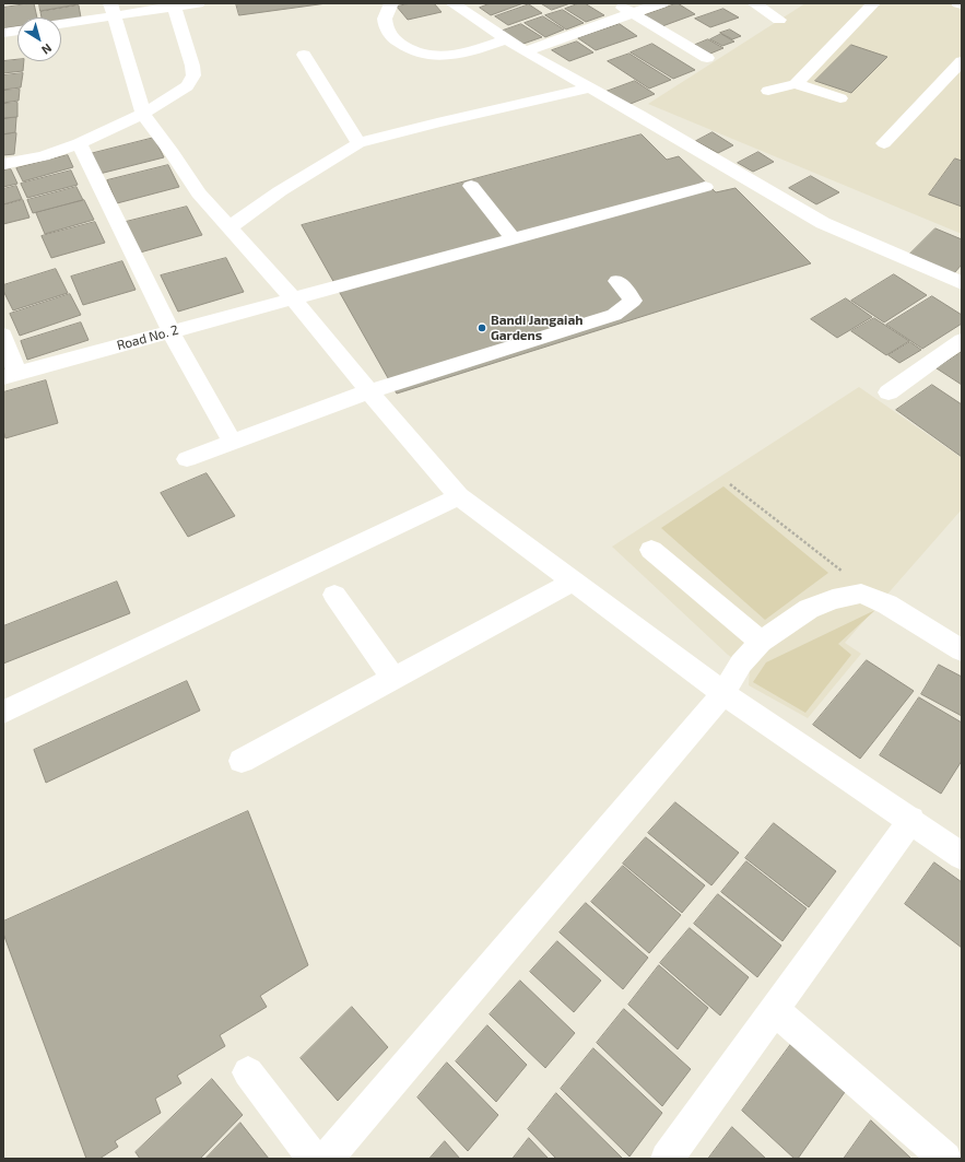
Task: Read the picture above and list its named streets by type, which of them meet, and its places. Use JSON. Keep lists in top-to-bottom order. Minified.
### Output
{"streets":{"street":["Road No. 2"]},"places":["Bandi Jangaiah Gardens"],"north":"bottom right"}
